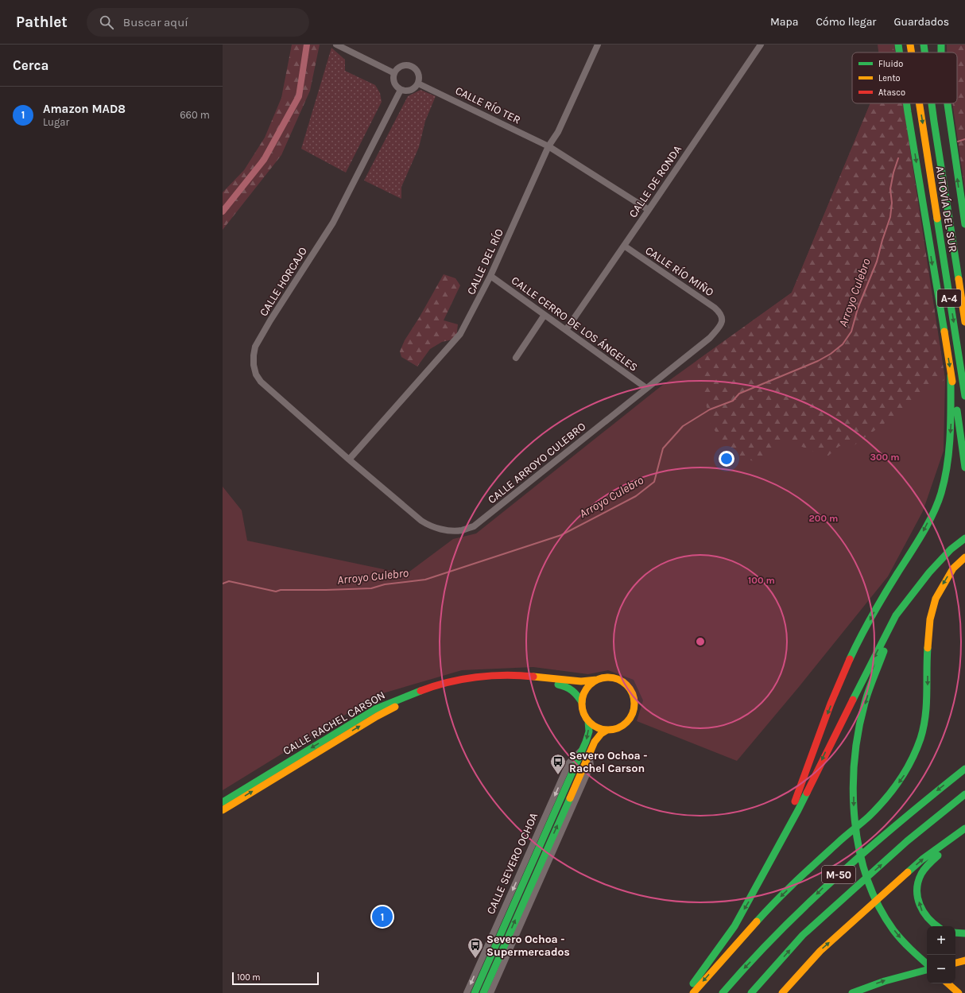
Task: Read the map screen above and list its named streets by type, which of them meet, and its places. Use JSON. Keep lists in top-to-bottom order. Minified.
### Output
{"streets":{"main road":["AUTOVÍA DEL SUR","A-4","CALLE RACHEL CARSON","CALLE SEVERO OCHOA","M-50"],"street":["CALLE RÍO TER","CALLE DE RONDA","CALLE DEL RÍO","CALLE RÍO MIÑO","CALLE HORCAJO","CALLE CERRO DE LOS ÁNGELES","CALLE ARROYO CULEBRO"]},"crossings":[["CALLE RÍO TER","CALLE DE RONDA"],["CALLE RÍO TER","CALLE DEL RÍO"],["CALLE RÍO TER","CALLE HORCAJO"],["CALLE DE RONDA","CALLE RÍO MIÑO"],["CALLE DE RONDA","CALLE CERRO DE LOS ÁNGELES"],["CALLE DEL RÍO","CALLE HORCAJO"],["CALLE DEL RÍO","CALLE CERRO DE LOS ÁNGELES"],["CALLE DEL RÍO","CALLE ARROYO CULEBRO"],["CALLE RÍO MIÑO","CALLE ARROYO CULEBRO"],["CALLE HORCAJO","CALLE ARROYO CULEBRO"],["CALLE CERRO DE LOS ÁNGELES","CALLE ARROYO CULEBRO"],["CALLE RACHEL CARSON","CALLE SEVERO OCHOA"]],"water":["Arroyo Culebro"],"places":{"bus stop":["Severo Ochoa - Rachel Carson","Severo Ochoa - Supermercados"]},"legend":["Fluido","Lento","Atasco"],"scale_bar":"100 m","page":{"header":"Pathlet","search":"Buscar aquí","nav":["Mapa","Cómo llegar","Guardados"],"heading":"Cerca","list":[{"mark":"1","name":"Amazon MAD8","note":"Lugar","value":"660 m"}],"pins":"1","map_buttons":["+","−"],"scale":"100 m"},"rings":["300 m","200 m","100 m"]}
